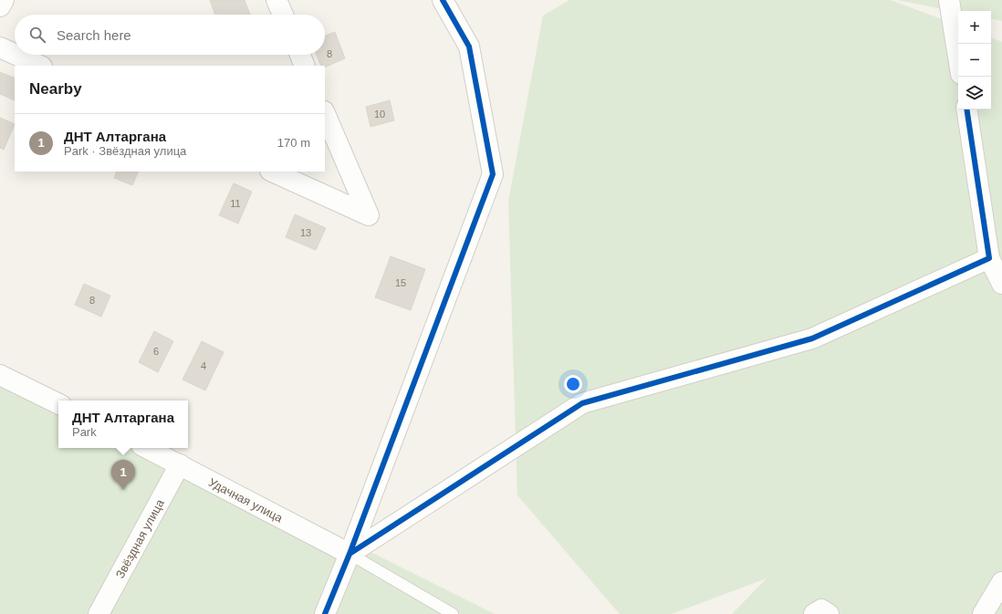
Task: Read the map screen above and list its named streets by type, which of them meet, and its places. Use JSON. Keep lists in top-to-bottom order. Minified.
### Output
{"streets":{"street":["Удачная улица","Звёздная улица"]},"crossings":[["Удачная улица","Звёздная улица"]],"house_numbers":["8","10","11","13","15","8","6","4"],"page":{"map_buttons":["+","−"],"search":"Search here","heading":"Nearby","list":[{"mark":"1","name":"ДНТ Алтаргана","note":"Park · Звёздная улица","value":"170 m"}],"popup":["ДНТ Алтаргана","Park"],"pins":"1"}}
